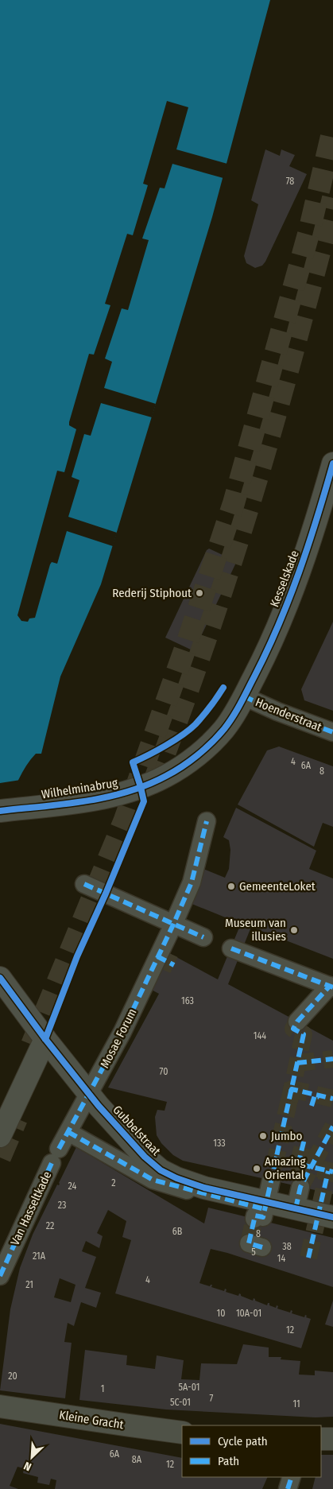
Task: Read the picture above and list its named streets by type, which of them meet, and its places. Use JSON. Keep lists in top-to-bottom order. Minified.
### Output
{"streets":{"street":["Kesselskade","Hoenderstraat","Wilhelminabrug","Mosae Forum","Gubbelstraat","Van Hasseltkade","Kleine Gracht"]},"crossings":[["Kesselskade","Hoenderstraat"],["Kesselskade","Wilhelminabrug"],["Hoenderstraat","Wilhelminabrug"],["Mosae Forum","Gubbelstraat"],["Mosae Forum","Van Hasseltkade"]],"places":["Rederij Stiphout","GemeenteLoket","Museum van illusies","Jumbo","Amazing Oriental"],"house_numbers":["78","4","6A","8","163","144","70","133","2","24","23","22","6B","8","38","5","21A","14","4","21","10","10A-01","12","20","5A-01","1","7","5C-01","11","6A","8A","12"],"legend":["Cycle path","Path"],"north":"bottom left"}
